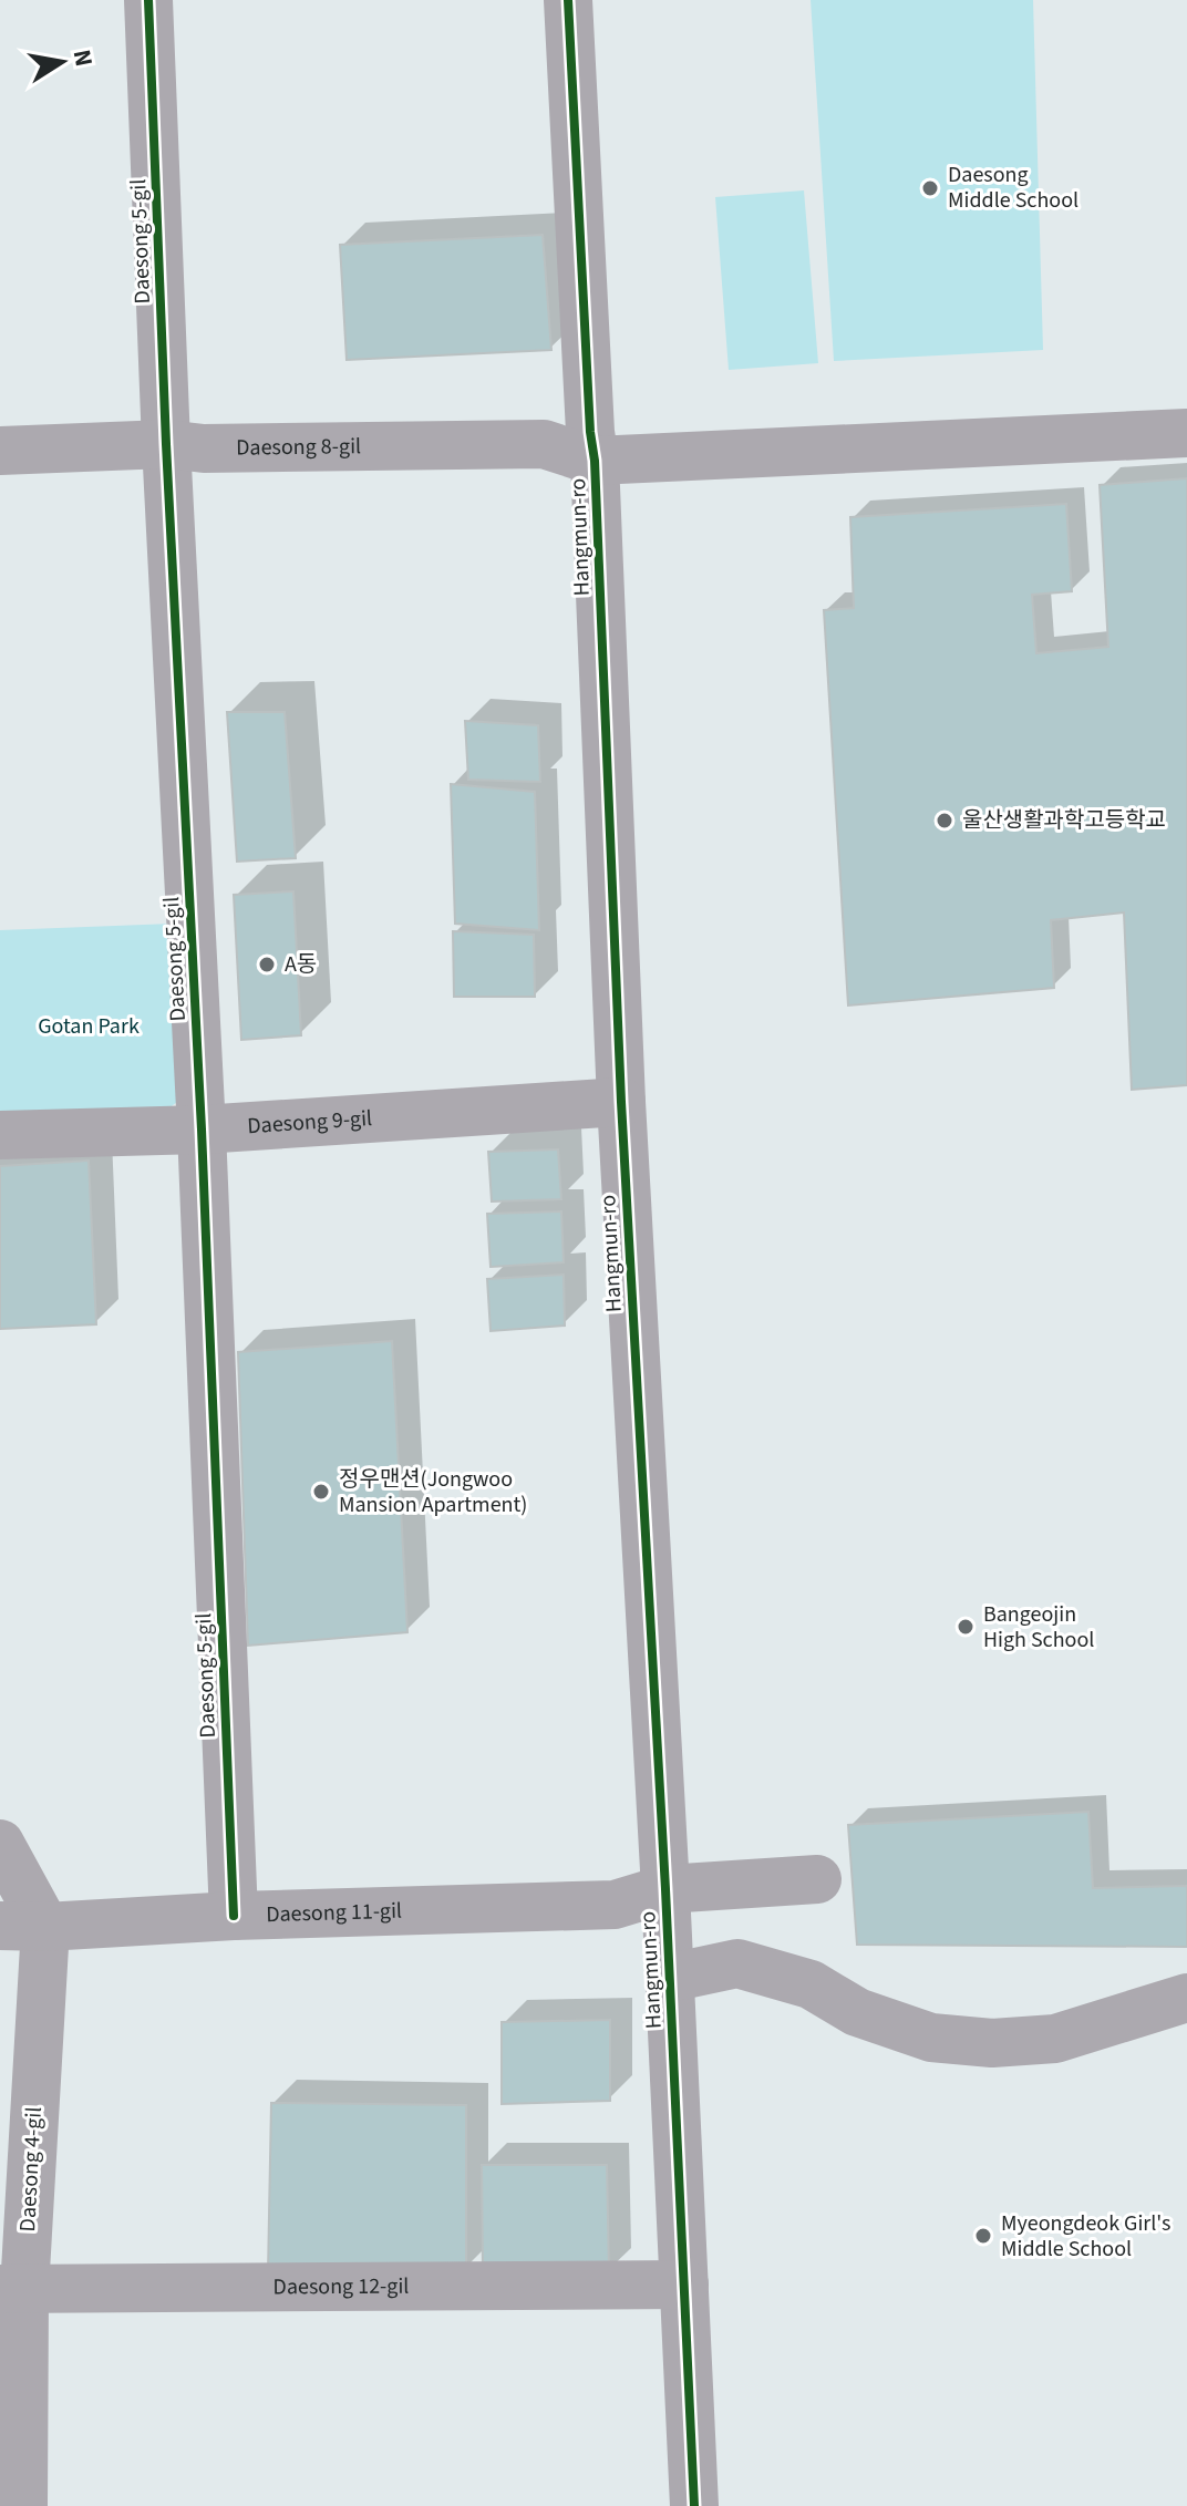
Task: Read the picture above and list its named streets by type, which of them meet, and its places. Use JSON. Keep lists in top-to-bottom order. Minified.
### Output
{"streets":{"street":["Daesong 5-gil","Daesong 8-gil","Hangmun-ro","Daesong 9-gil","Daesong 11-gil","Daesong 4-gil","Daesong 12-gil"]},"crossings":[["Daesong 5-gil","Daesong 8-gil"],["Daesong 5-gil","Daesong 9-gil"],["Daesong 5-gil","Daesong 11-gil"],["Daesong 8-gil","Hangmun-ro"],["Hangmun-ro","Daesong 9-gil"],["Hangmun-ro","Daesong 11-gil"],["Hangmun-ro","Daesong 12-gil"],["Daesong 11-gil","Daesong 4-gil"],["Daesong 4-gil","Daesong 12-gil"]],"parks":["Gotan Park"],"places":["Daesong Middle School","울산생활과학고등학교","A동","정우맨션(Jongwoo Mansion Apartment)","Bangeojin High School","Myeongdeok Girl's Middle School"],"north":"right"}
